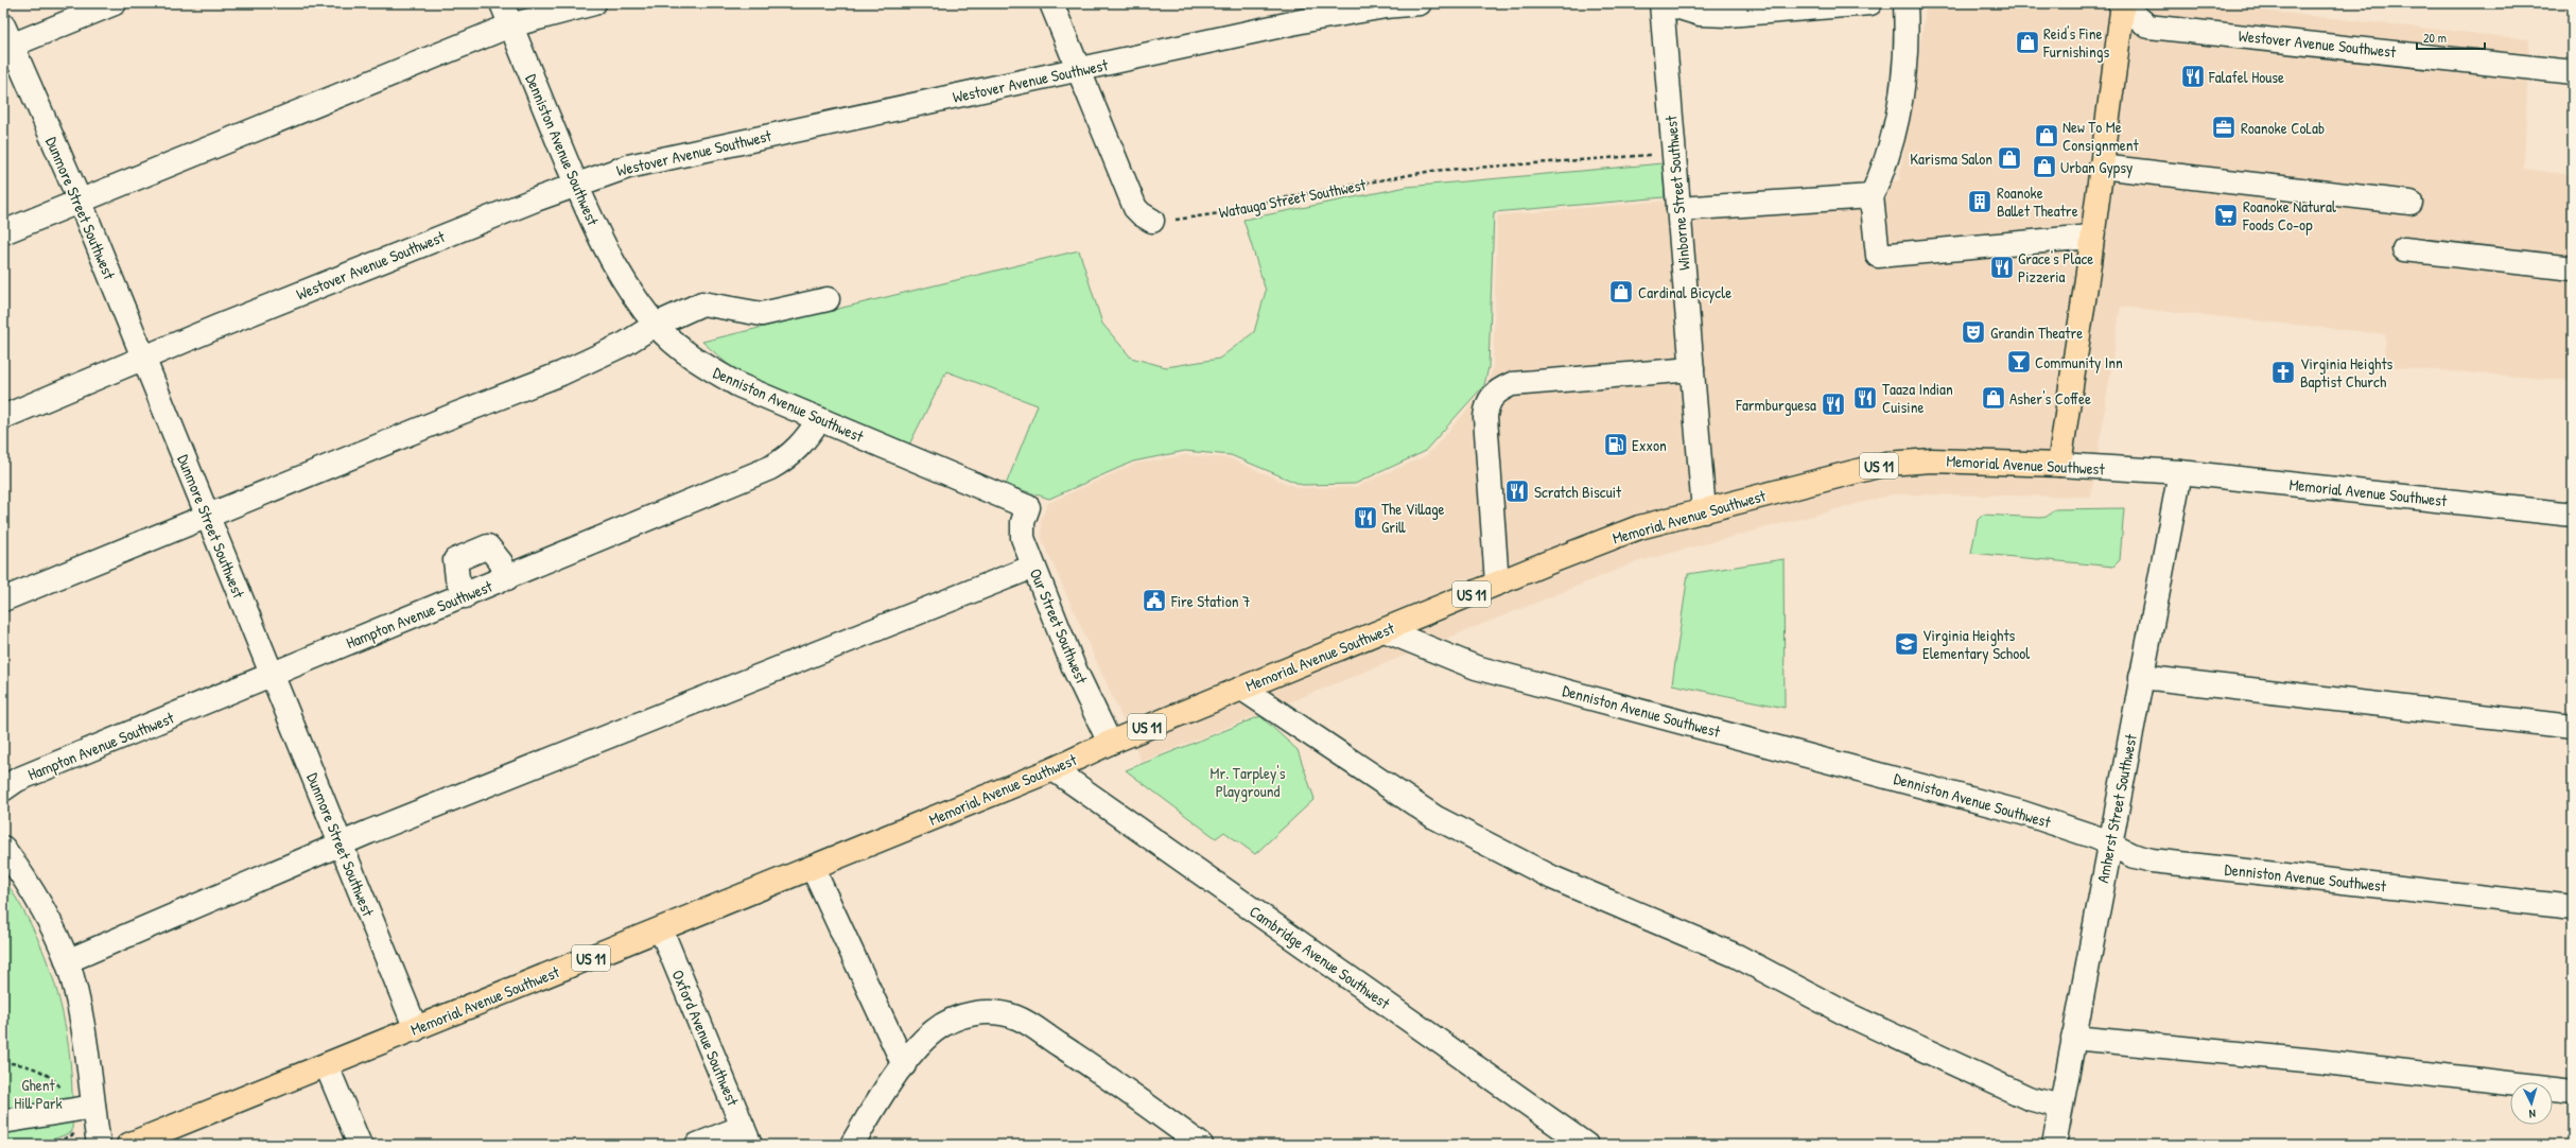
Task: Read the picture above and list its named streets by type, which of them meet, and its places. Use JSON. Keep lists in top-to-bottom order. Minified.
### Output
{"streets":{"main road":["Memorial Avenue Southwest","US 11"],"street":["Westover Avenue Southwest","Denniston Avenue Southwest","Winborne Street Southwest","Dunmore Street Southwest","Hampton Avenue Southwest","Our Street Southwest","Amherst Street Southwest","Cambridge Avenue Southwest","Oxford Avenue Southwest"],"path":["Watauga Street Southwest"]},"crossings":[["Westover Avenue Southwest","Denniston Avenue Southwest"],["Westover Avenue Southwest","Dunmore Street Southwest"],["Denniston Avenue Southwest","Memorial Avenue Southwest"],["Denniston Avenue Southwest","Hampton Avenue Southwest"],["Denniston Avenue Southwest","Our Street Southwest"],["Denniston Avenue Southwest","Amherst Street Southwest"],["Winborne Street Southwest","Watauga Street Southwest"],["Winborne Street Southwest","Memorial Avenue Southwest"],["Dunmore Street Southwest","Memorial Avenue Southwest"],["Dunmore Street Southwest","Hampton Avenue Southwest"],["Memorial Avenue Southwest","Our Street Southwest"],["Memorial Avenue Southwest","Amherst Street Southwest"],["Memorial Avenue Southwest","Cambridge Avenue Southwest"],["Memorial Avenue Southwest","Oxford Avenue Southwest"]],"parks":["Mr. Tarpley's Playground","Ghent Hill Park"],"places":{"shop":["Reid's Fine Furnishings","New To Me Consignment","Karisma Salon","Urban Gypsy","Cardinal Bicycle","Asher's Coffee"],"restaurant":["Falafel House","Grace's Place Pizzeria","Taaza Indian Cuisine","Farmburguesa","Scratch Biscuit","The Village Grill"],"office":["Roanoke CoLab"],"building":["Roanoke Ballet Theatre"],"supermarket":["Roanoke Natural Foods Co-op"],"theatre":["Grandin Theatre"],"bar":["Community Inn"],"church":["Virginia Heights Baptist Church"],"fuel station":["Exxon"],"public building":["Fire Station 7"],"school or university":["Virginia Heights Elementary School"]},"scale_bar":"20 m","north":"bottom"}
